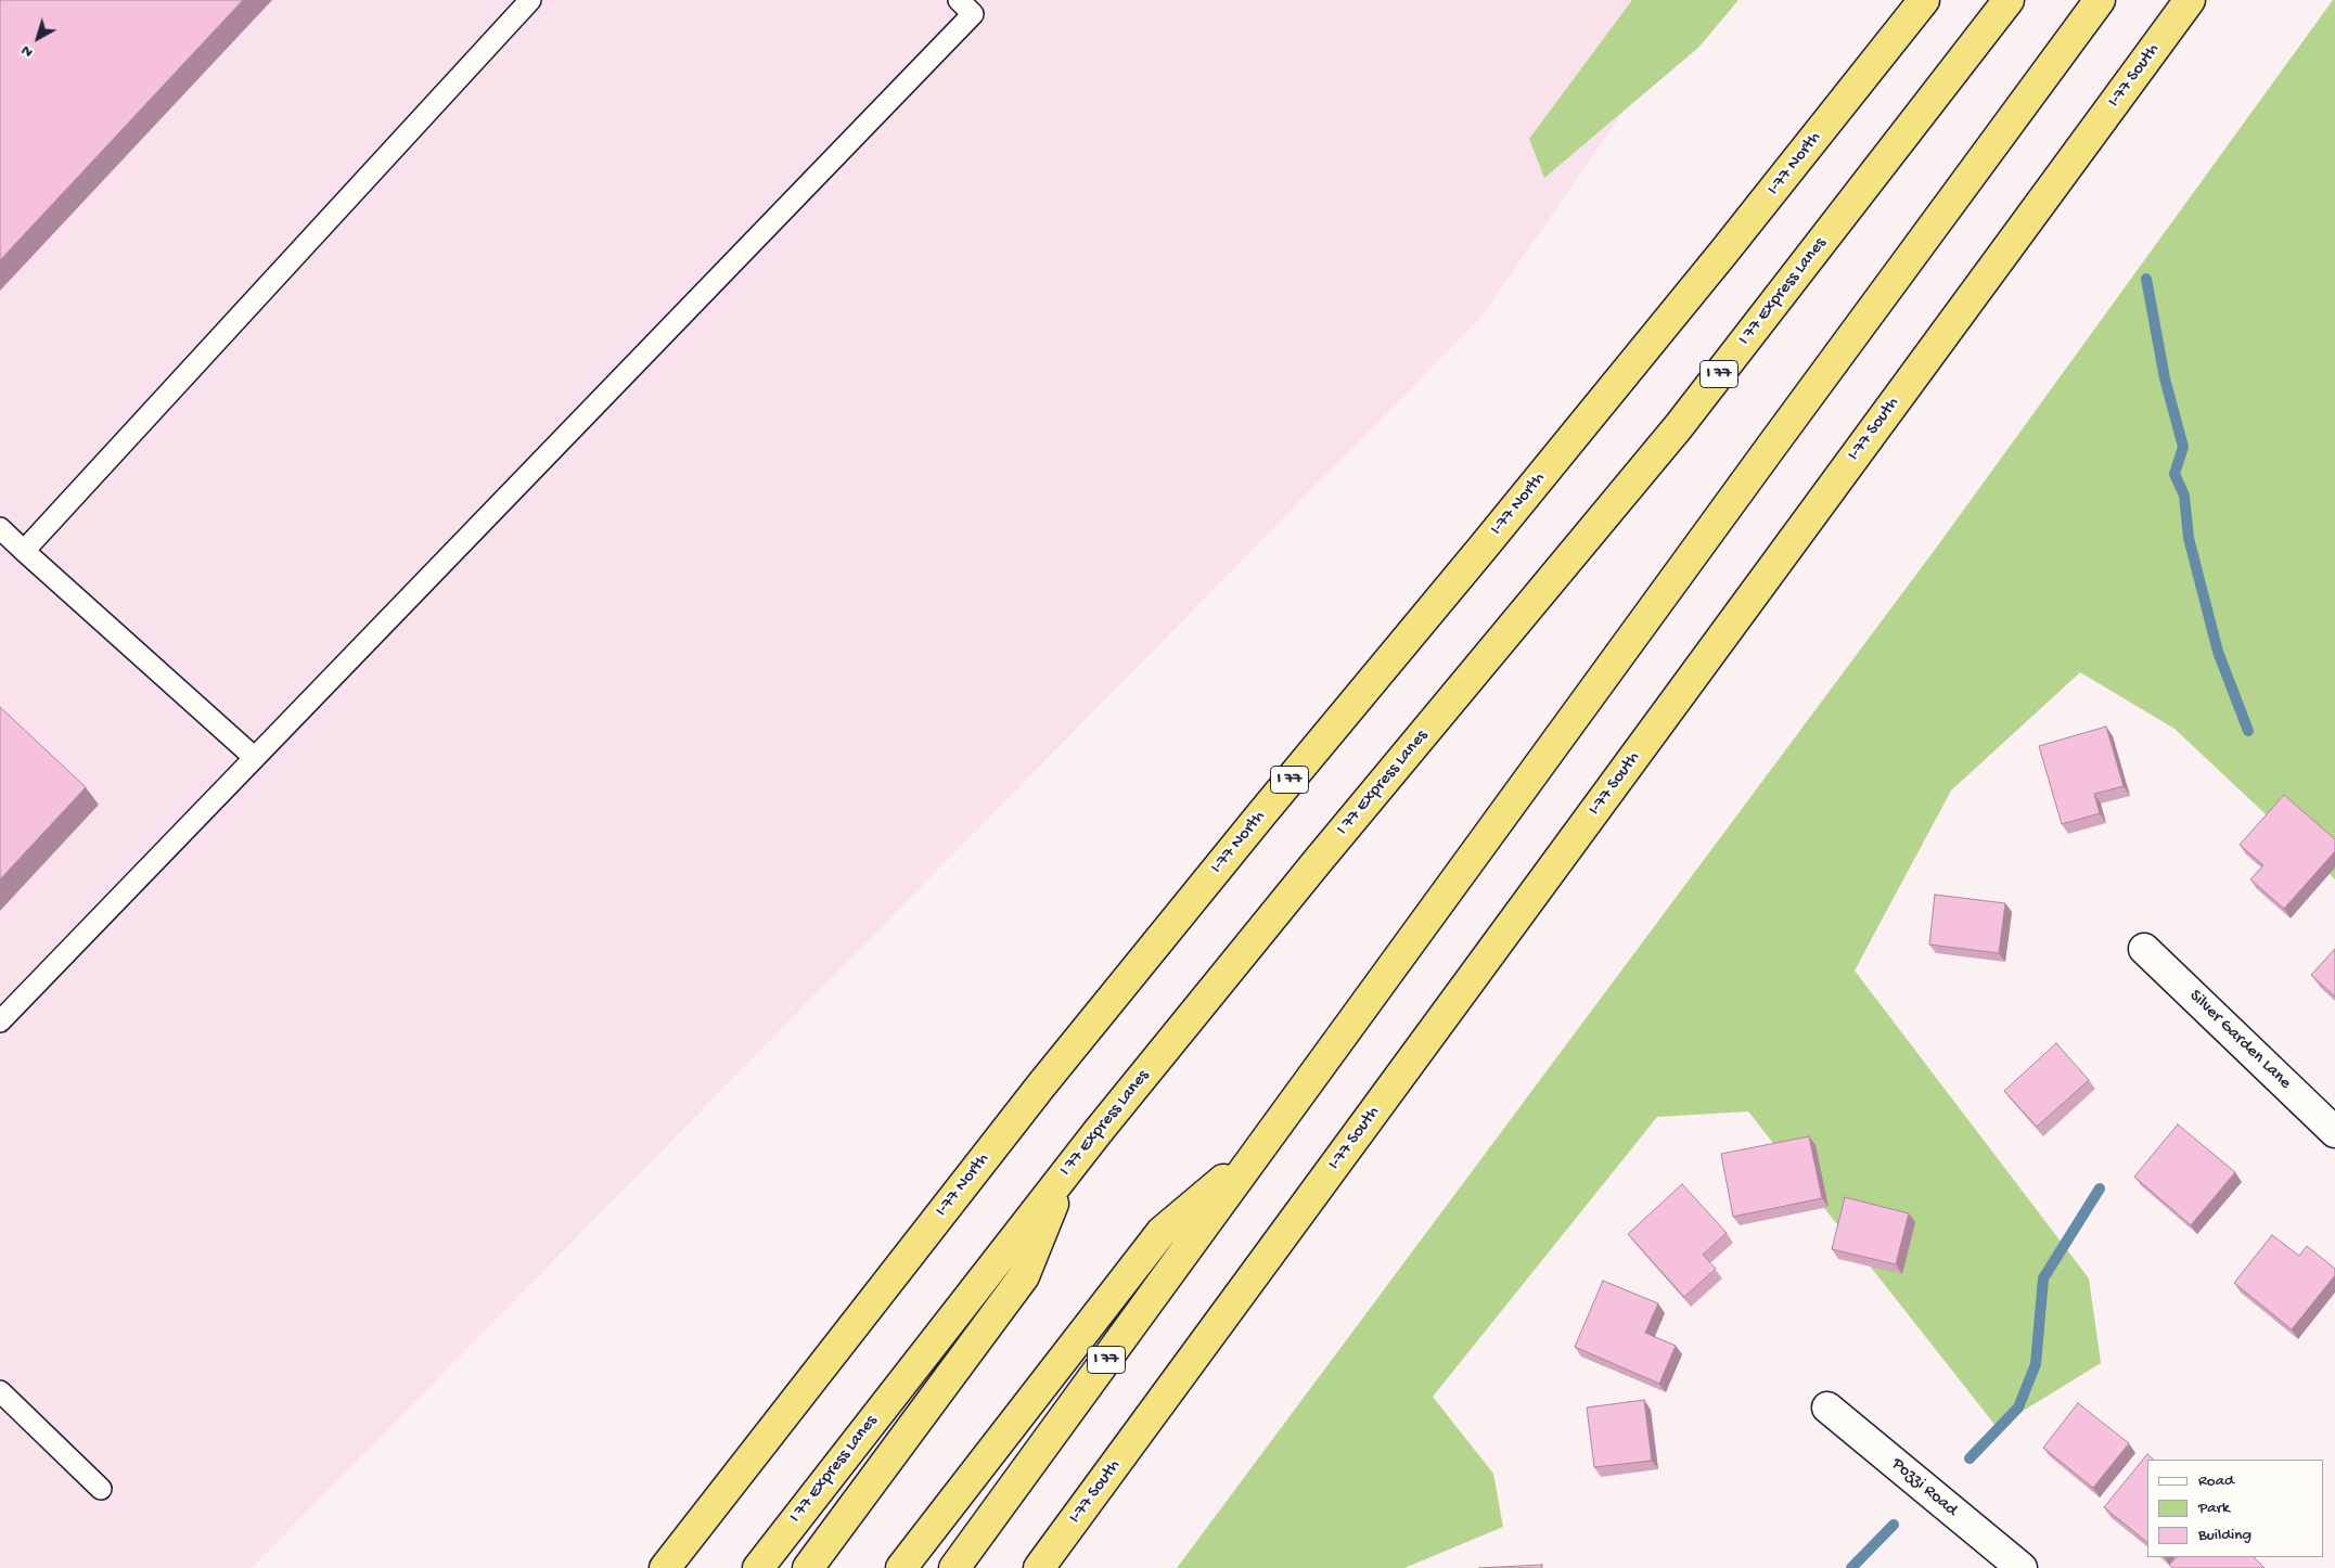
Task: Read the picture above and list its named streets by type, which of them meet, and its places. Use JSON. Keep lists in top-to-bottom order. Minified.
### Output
{"streets":{"highway":["I-77 South","I-77 North","I 77 Express Lanes","I 77"],"street":["Silver Garden Lane","Pozzi Road"]},"legend":["Road","Park","Building"],"north":"bottom left"}
